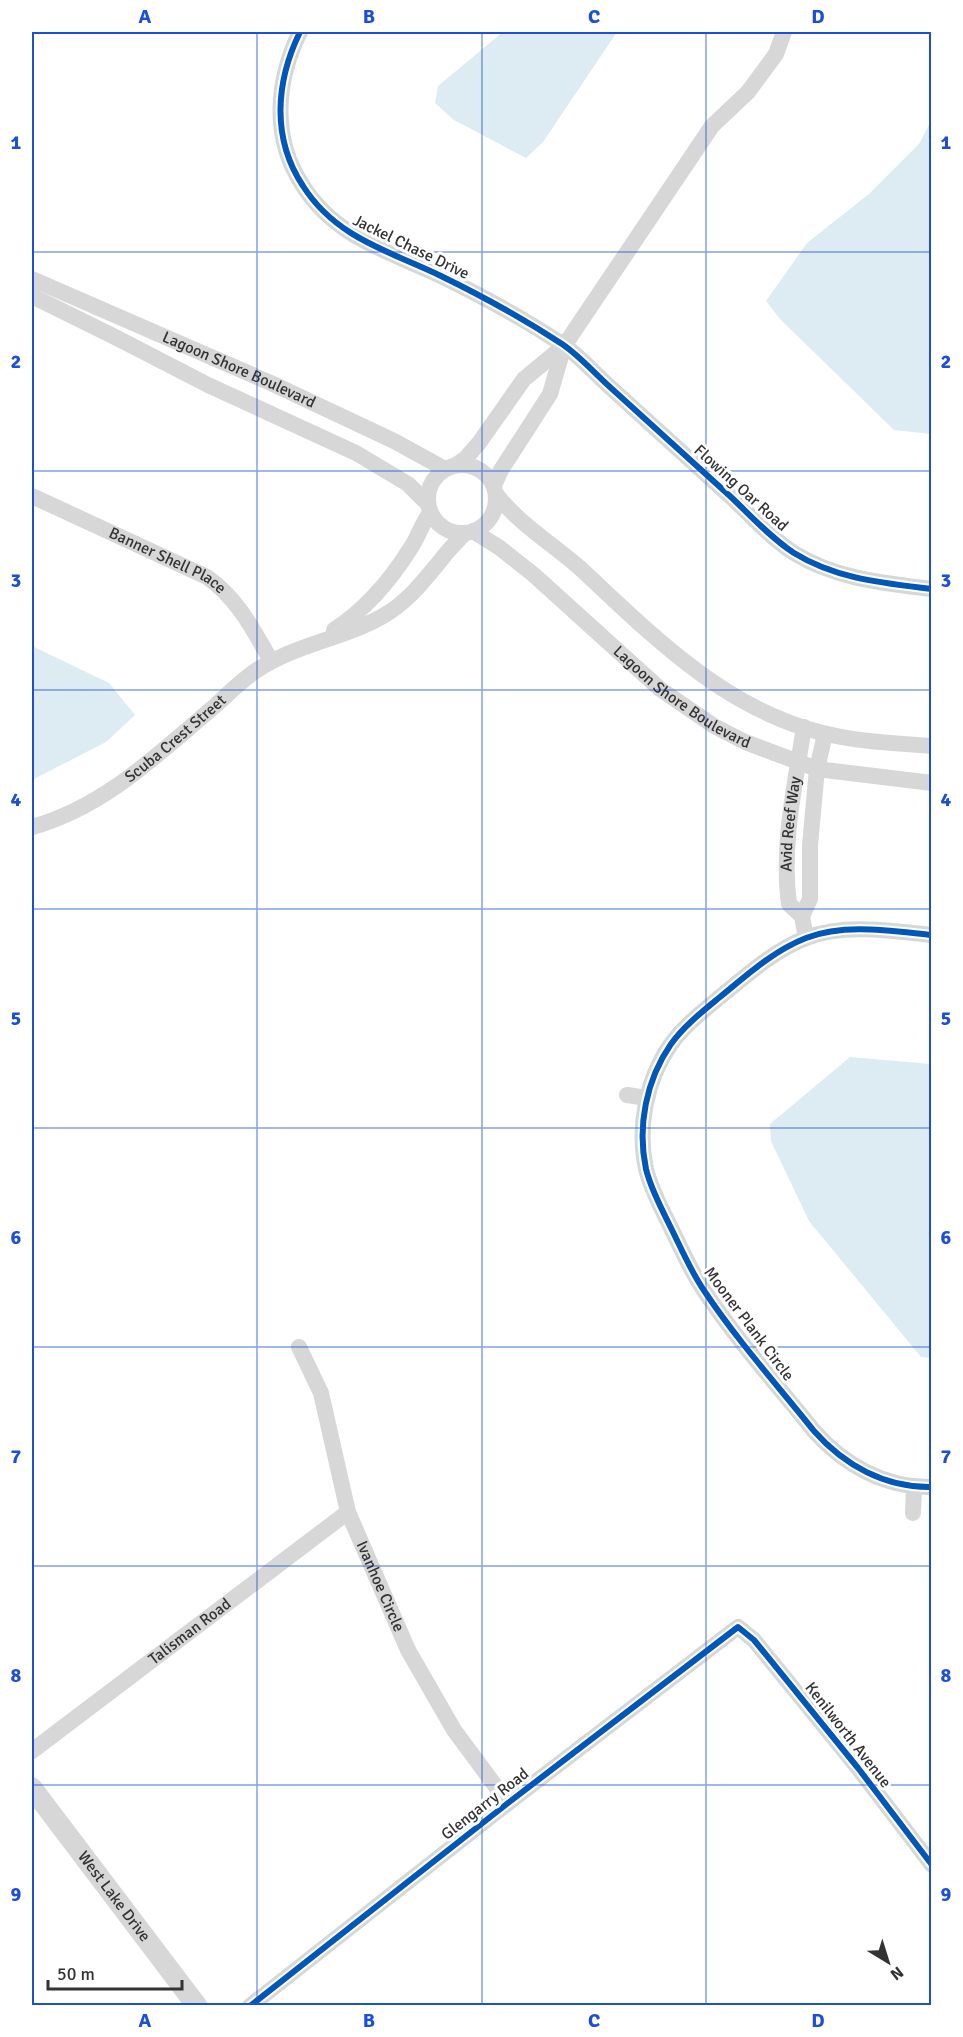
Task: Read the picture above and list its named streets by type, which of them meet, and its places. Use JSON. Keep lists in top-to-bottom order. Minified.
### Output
{"streets":{"street":["Jackel Chase Drive","Lagoon Shore Boulevard","Flowing Oar Road","Banner Shell Place","Scuba Crest Street","Avid Reef Way","Mooner Plank Circle","Ivanhoe Circle","Talisman Road","Kenilworth Avenue","Glengarry Road","West Lake Drive"]},"crossings":[["Jackel Chase Drive","Flowing Oar Road"],["Lagoon Shore Boulevard","Scuba Crest Street"],["Lagoon Shore Boulevard","Avid Reef Way"],["Banner Shell Place","Scuba Crest Street"],["Avid Reef Way","Mooner Plank Circle"],["Ivanhoe Circle","Talisman Road"],["Ivanhoe Circle","Glengarry Road"],["Kenilworth Avenue","Glengarry Road"]],"scale_bar":"50 m","north":"bottom right","grid":{"columns":["A","B","C","D"],"rows":["1","2","3","4","5","6","7","8","9"]}}
